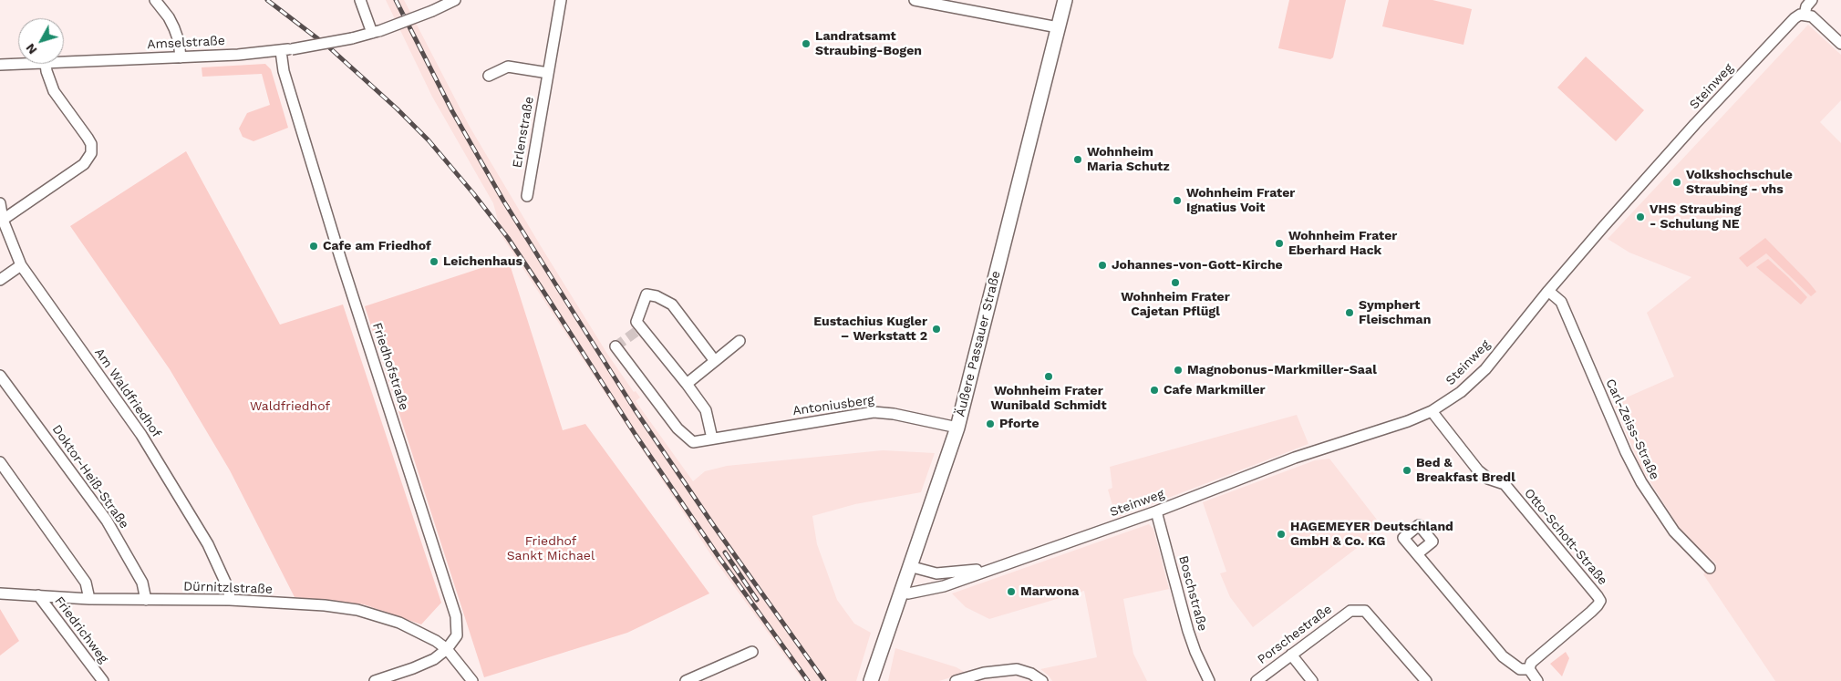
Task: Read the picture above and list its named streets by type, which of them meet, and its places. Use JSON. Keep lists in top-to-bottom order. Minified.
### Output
{"streets":{"main road":["Äußere Passauer Straße"],"street":["Amselstraße","Steinweg","Erlenstraße","Friedhofstraße","Am Waldfriedhof","Antoniusberg","Carl-Zeiss-Straße","Doktor-Heiß-Straße","Otto-Schott-Straße","Dürnitzlstraße","Boschstraße","Friedrichweg","Porschestraße"]},"crossings":[["Amselstraße","Friedhofstraße"],["Steinweg","Äußere Passauer Straße"],["Steinweg","Carl-Zeiss-Straße"],["Steinweg","Otto-Schott-Straße"],["Steinweg","Boschstraße"],["Äußere Passauer Straße","Antoniusberg"],["Friedhofstraße","Dürnitzlstraße"],["Am Waldfriedhof","Dürnitzlstraße"],["Doktor-Heiß-Straße","Dürnitzlstraße"],["Dürnitzlstraße","Friedrichweg"]],"parks":["Waldfriedhof","Friedhof Sankt Michael"],"places":["Landratsamt Straubing-Bogen","Wohnheim Maria Schutz","Volkshochschule Straubing - vhs","Wohnheim Frater Ignatius Voit","VHS Straubing - Schulung NE","Wohnheim Frater Eberhard Hack","Cafe am Friedhof","Leichenhaus","Johannes-von-Gott-Kirche","Wohnheim Frater Cajetan Pflügl","Symphert Fleischman","Eustachius Kugler – Werkstatt 2","Magnobonus-Markmiller-Saal","Wohnheim Frater Wunibald Schmidt","Cafe Markmiller","Pforte","Bed & Breakfast Bredl","HAGEMEYER Deutschland GmbH & Co. KG","Marwona"],"north":"bottom left"}
